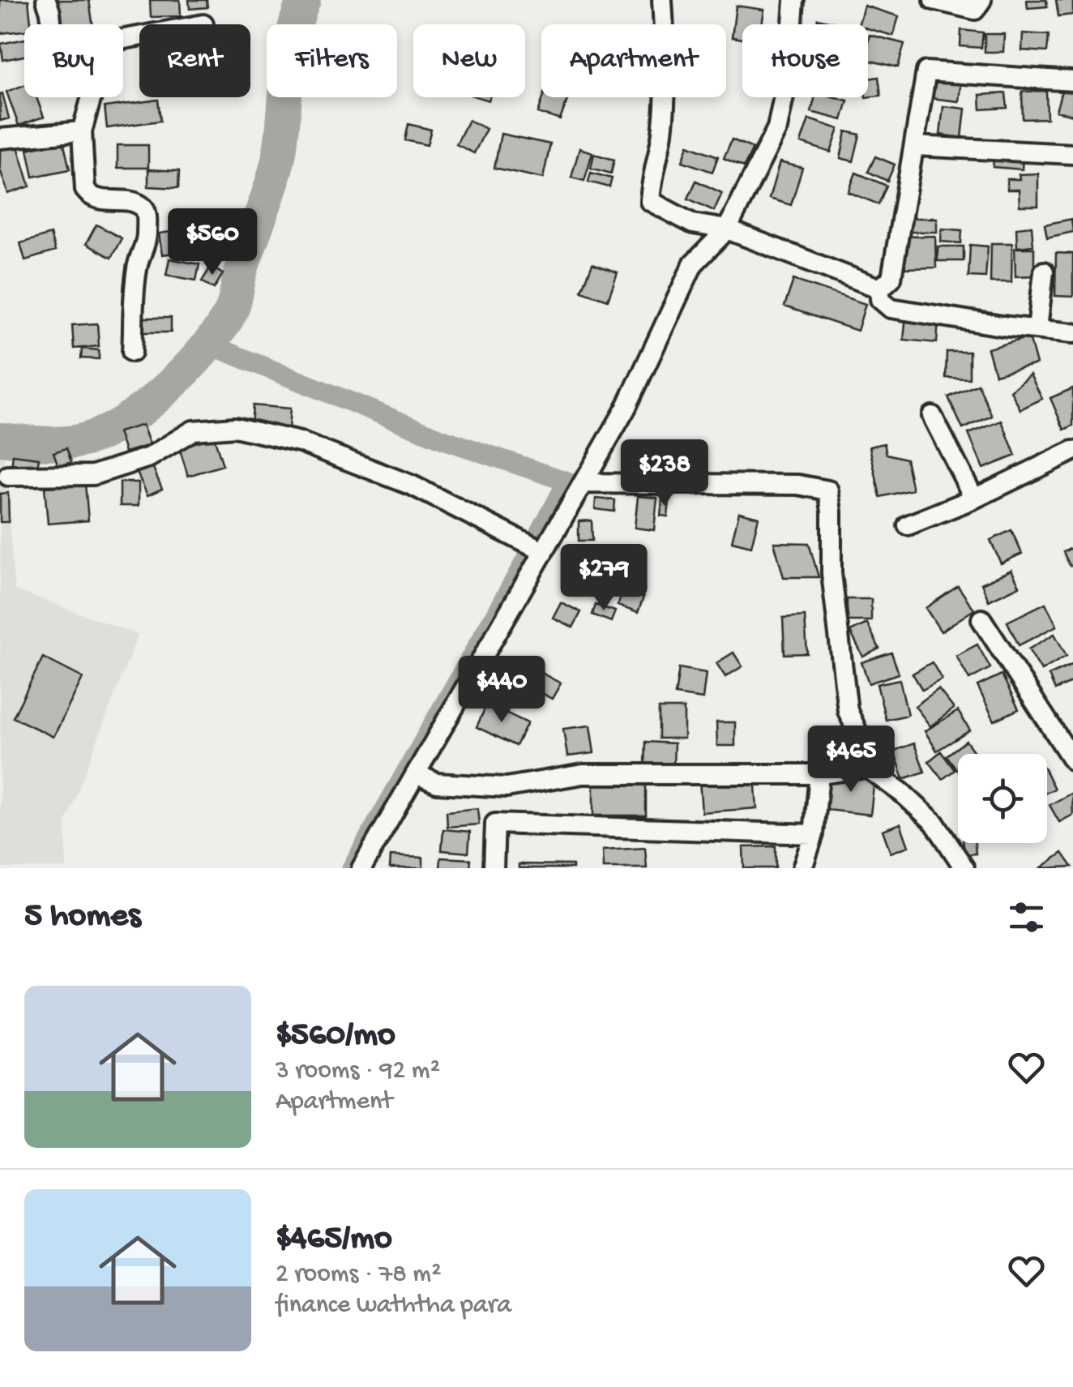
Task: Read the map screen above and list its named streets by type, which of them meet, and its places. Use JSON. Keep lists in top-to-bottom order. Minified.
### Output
{"page":{"chip":["Buy","Rent","Filters","New","Apartment","House"],"price":["$560","$238","$279","$440","$465"],"heading":"5 homes","list":[{"name":"$560/mo","note":"3 rooms · 92 m² · Apartment"},{"name":"$465/mo","note":"2 rooms · 78 m² · finance waththa para"}]}}
